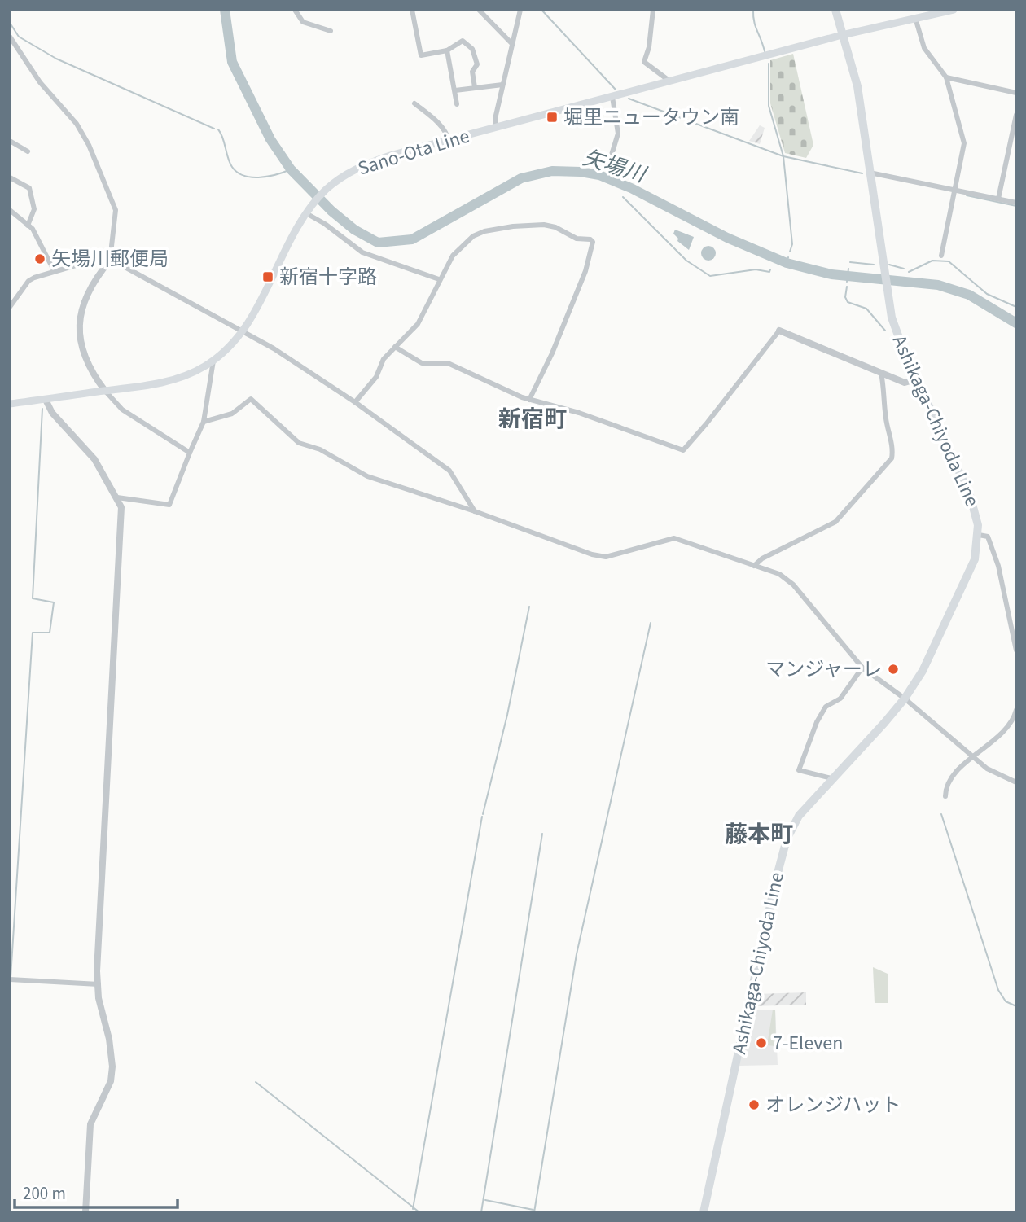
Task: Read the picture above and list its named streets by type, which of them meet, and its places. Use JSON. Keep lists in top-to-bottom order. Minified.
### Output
{"streets":{"main road":["Sano-Ota Line","Ashikaga-Chiyoda Line"]},"crossings":[["Sano-Ota Line","Ashikaga-Chiyoda Line"]],"districts":["新宿町","藤本町"],"water":["矢場川"],"places":{"transit":["堀里ニュータウン南","新宿十字路"],"other":["矢場川郵便局","マンジャーレ","7-Eleven","オレンジハット"]},"scale_bar":"200 m"}
